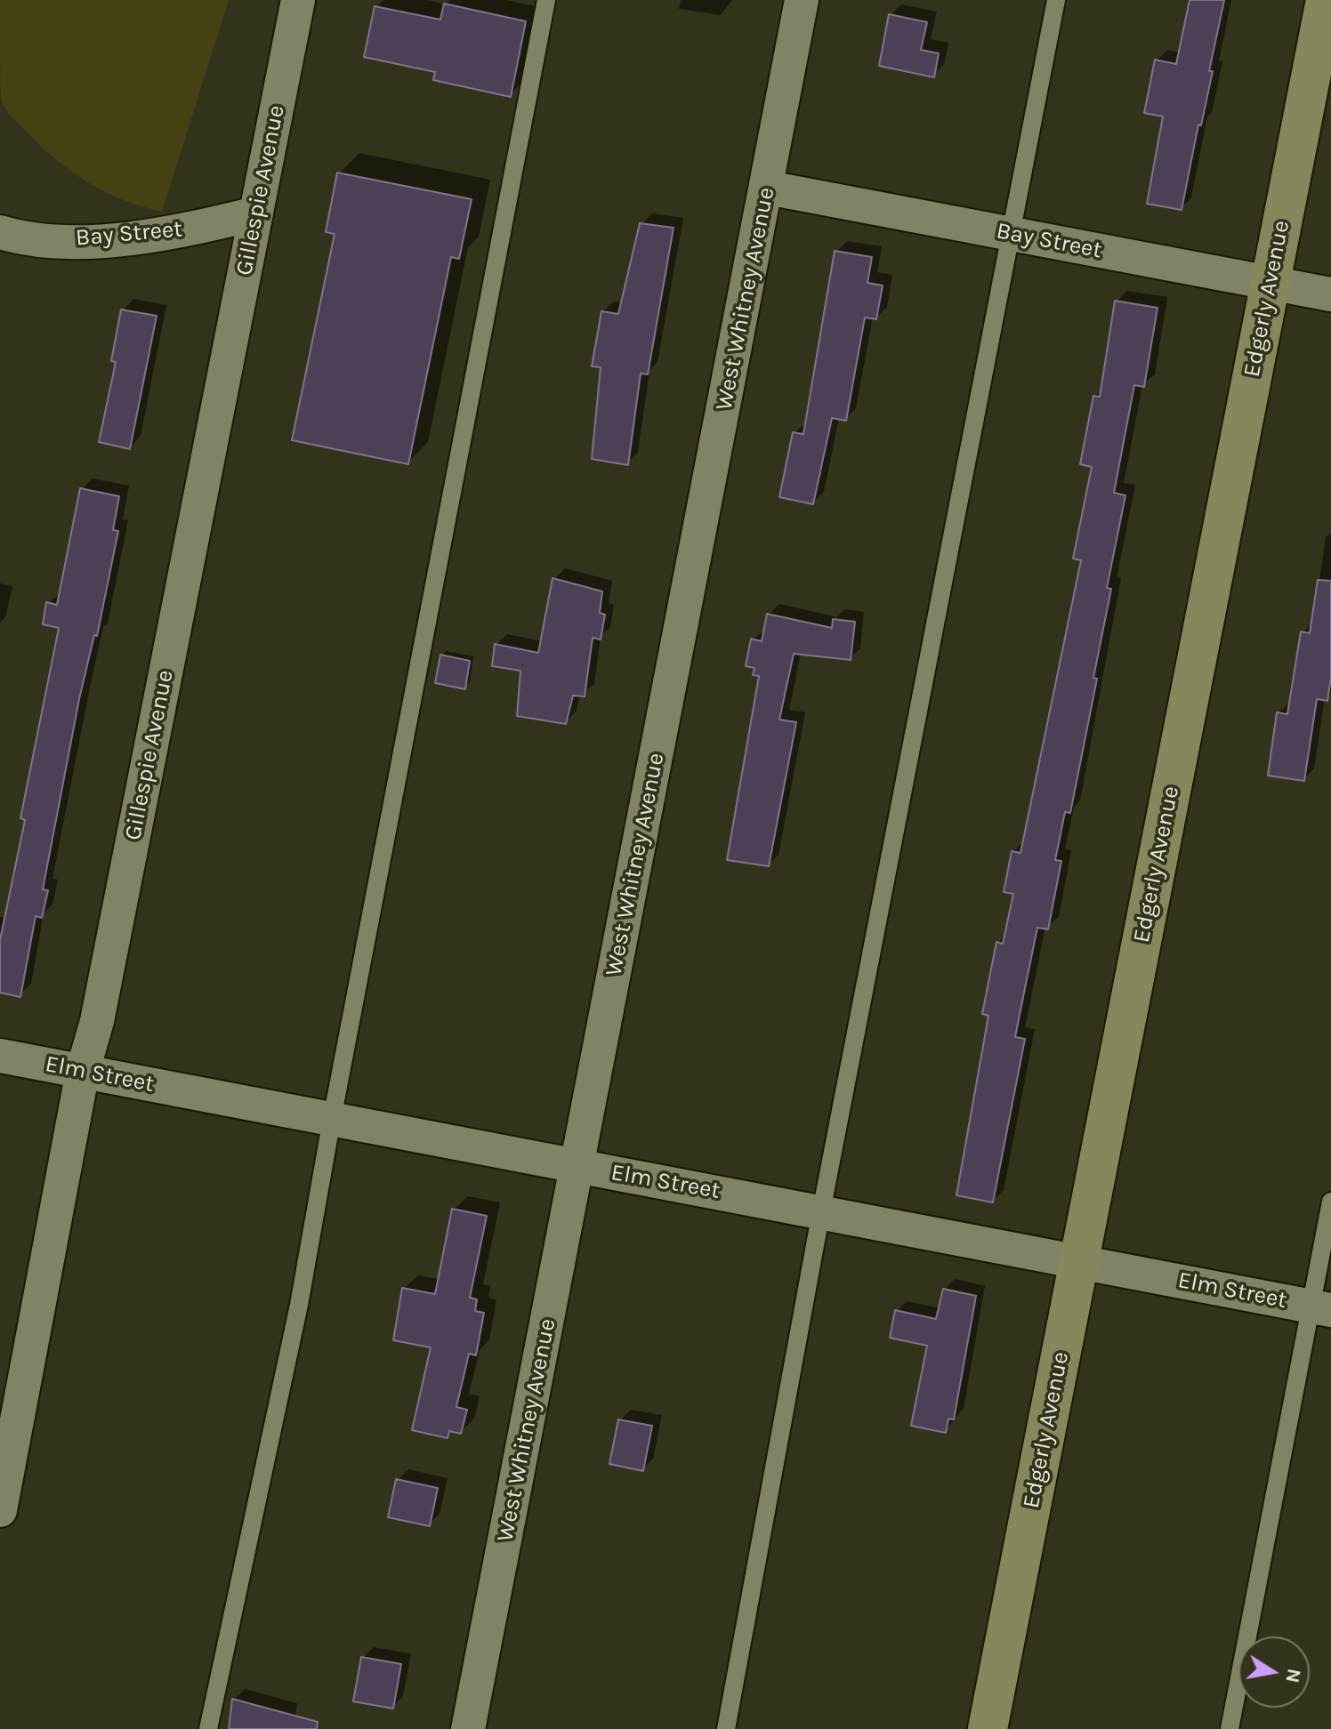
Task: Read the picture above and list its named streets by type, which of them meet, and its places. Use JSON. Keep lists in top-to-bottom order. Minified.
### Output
{"streets":{"street":["Gillespie Avenue","Bay Street","West Whitney Avenue","Edgerly Avenue","Elm Street"]},"crossings":[["Gillespie Avenue","Bay Street"],["Gillespie Avenue","Elm Street"],["Bay Street","West Whitney Avenue"],["Bay Street","Edgerly Avenue"],["West Whitney Avenue","Elm Street"],["Edgerly Avenue","Elm Street"]],"north":"right"}
